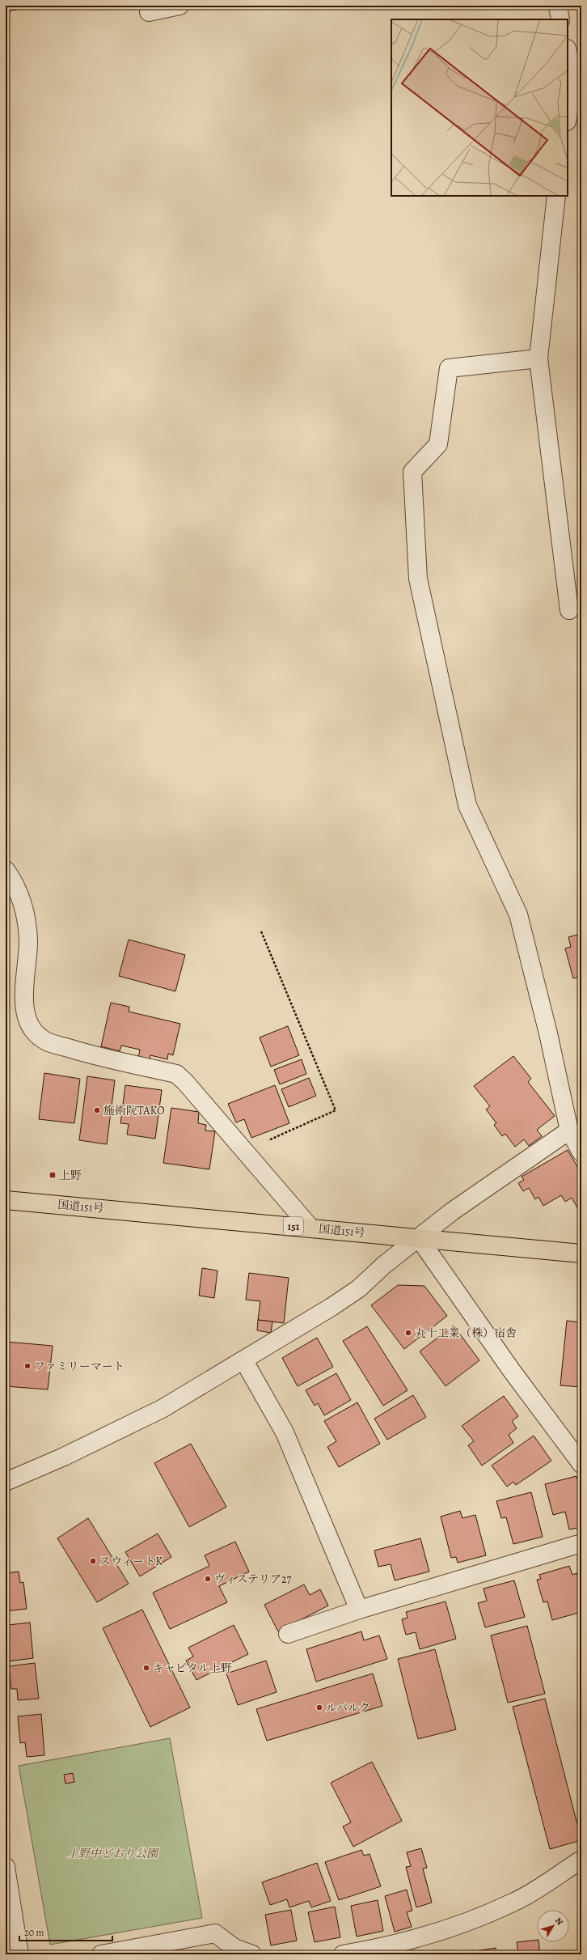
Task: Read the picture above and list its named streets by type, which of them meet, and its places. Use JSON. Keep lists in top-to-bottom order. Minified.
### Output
{"streets":{"highway":["国道151号","151"]},"parks":["上野中どおり公園"],"places":{"other":["施術院TAKO","丸十工業（株）宿舎","ファミリーマート","スウィートK","ヴィステリア27","キャピタル上野","ルパルク"],"transit":["上野"]},"scale_bar":"20 m","north":"top right"}
